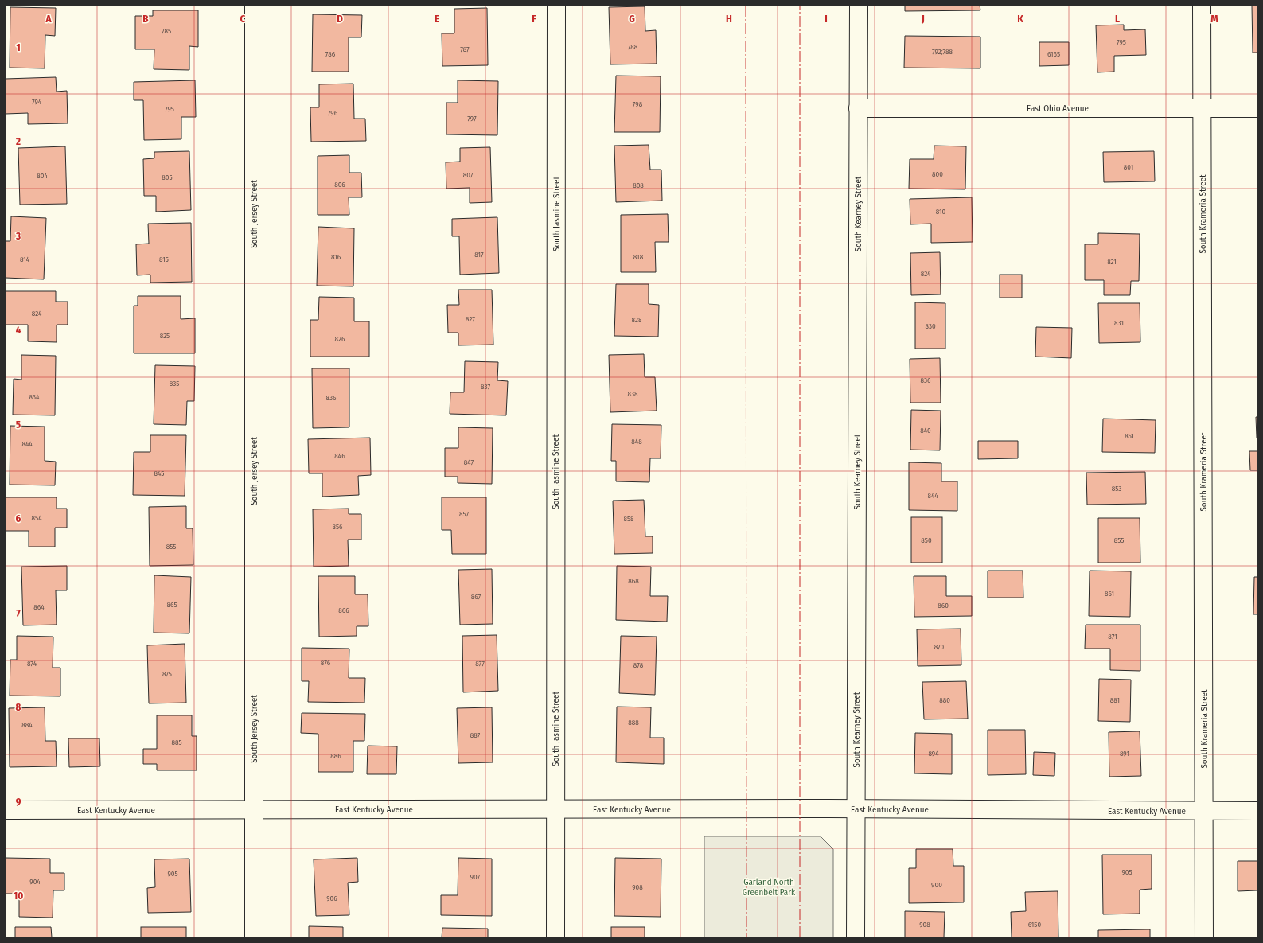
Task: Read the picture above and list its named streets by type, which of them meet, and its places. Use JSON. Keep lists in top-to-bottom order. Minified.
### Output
{"streets":{"street":["East Ohio Avenue","South Jersey Street","South Jasmine Street","South Kearney Street","South Krameria Street","East Kentucky Avenue"]},"crossings":[["East Ohio Avenue","South Kearney Street"],["East Ohio Avenue","South Krameria Street"],["South Jersey Street","East Kentucky Avenue"],["South Jasmine Street","East Kentucky Avenue"],["South Kearney Street","East Kentucky Avenue"],["South Krameria Street","East Kentucky Avenue"]],"parks":["Garland North Greenbelt Park"],"house_numbers":["785","795","788","787","792;788","786","6165","794","798","795","796","797","801","800","807","804","805","806","808","810","817","816","818","814","815","821","824","824","827","828","831","830","825","826","836","835","837","838","834","836","840","851","848","844","846","847","845","853","844","857","854","858","856","850","855","855","868","861","867","865","860","864","866","871","870","876","874","877","878","875","880","881","888","884","887","885","894","891","886","905","905","907","904","900","908","906","908","6150"],"grid":{"columns":["A","B","C","D","E","F","G","H","I","J","K","L","M"],"rows":["1","2","3","4","5","6","7","8","9","10"]}}
